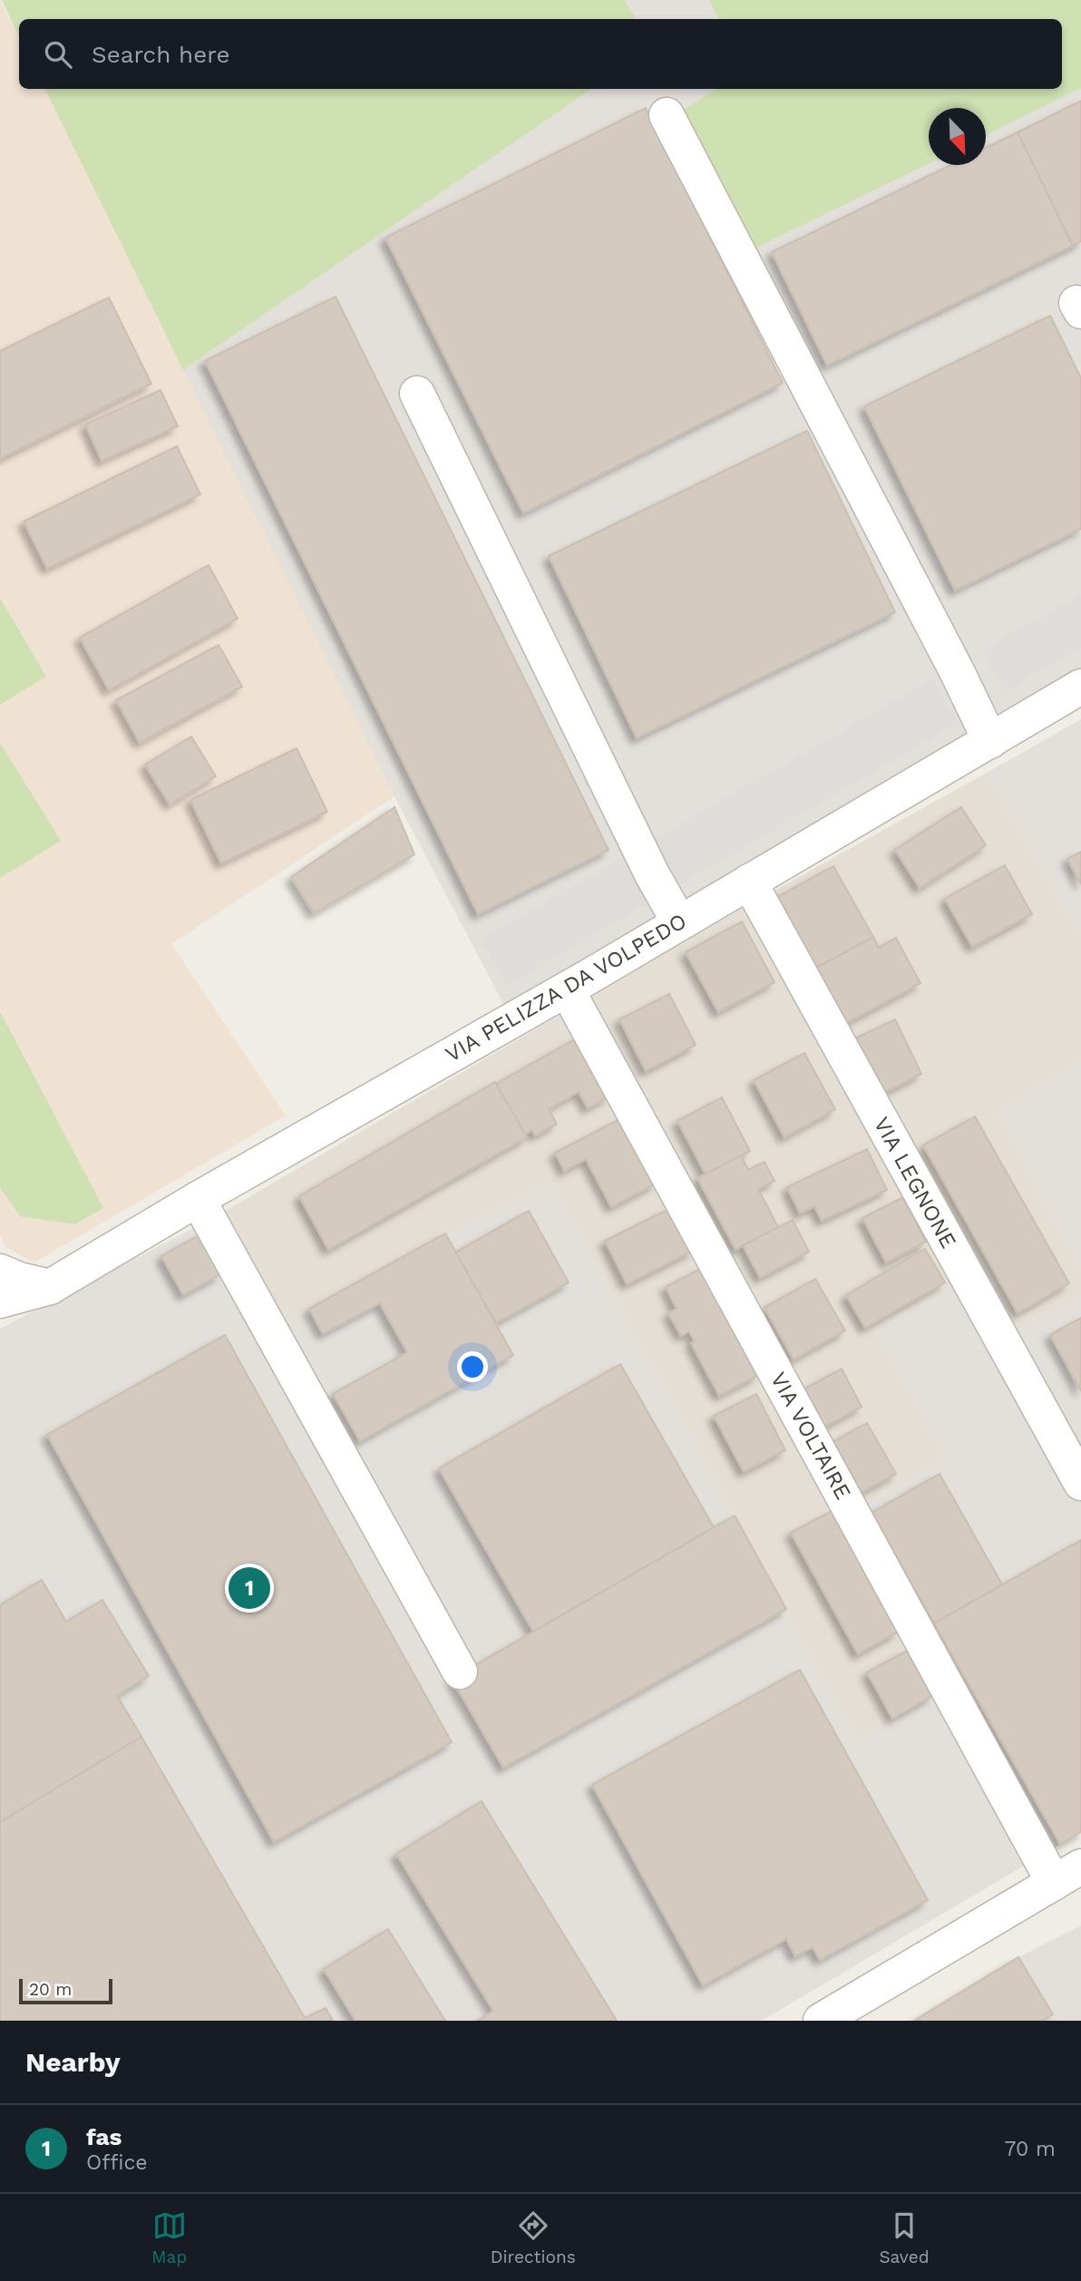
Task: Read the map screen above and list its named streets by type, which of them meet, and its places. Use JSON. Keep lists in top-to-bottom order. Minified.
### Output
{"streets":{"street":["VIA PELIZZA DA VOLPEDO","VIA LEGNONE","VIA VOLTAIRE"]},"crossings":[["VIA PELIZZA DA VOLPEDO","VIA LEGNONE"],["VIA PELIZZA DA VOLPEDO","VIA VOLTAIRE"]],"scale_bar":"20 m","north":"bottom right","page":{"search":"Search here","pins":"1","scale":"20 m","heading":"Nearby","list":[{"mark":"1","name":"fas","note":"Office","value":"70 m"}],"nav":["Map","Directions","Saved"]}}
